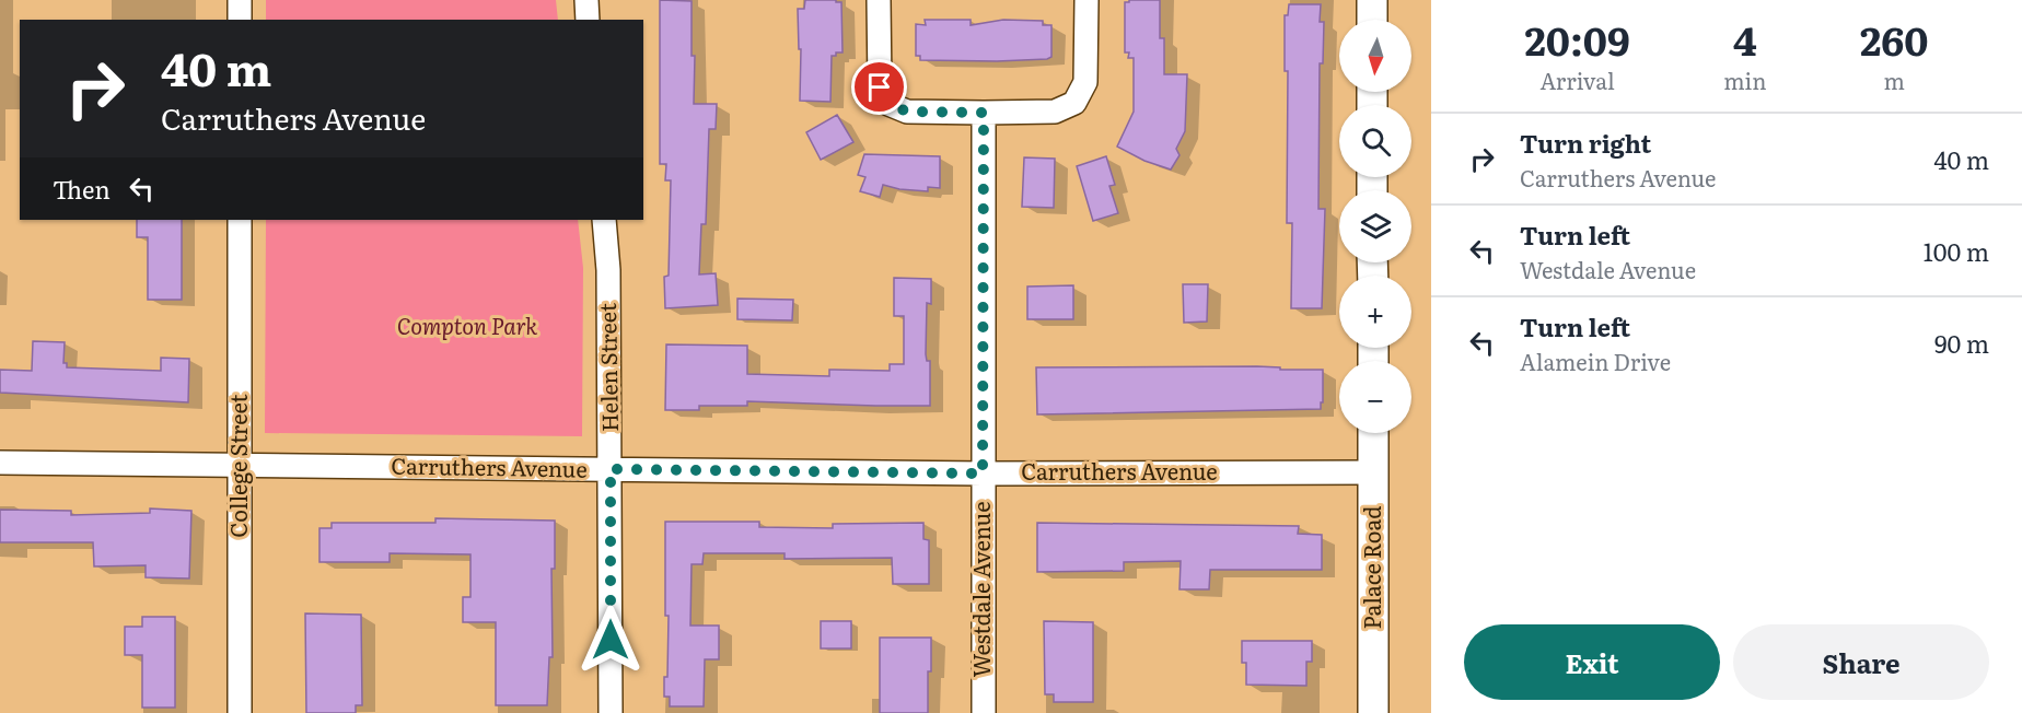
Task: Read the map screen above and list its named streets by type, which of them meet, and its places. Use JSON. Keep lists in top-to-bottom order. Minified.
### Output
{"streets":{"street":["Helen Street","College Street","Carruthers Avenue","Palace Road","Westdale Avenue"]},"crossings":[["Helen Street","Carruthers Avenue"],["College Street","Carruthers Avenue"],["Carruthers Avenue","Palace Road"],["Carruthers Avenue","Westdale Avenue"]],"parks":["Compton Park"],"north":"bottom","page":{"eta":["20:09","Arrival","4","min","260","m"],"map_buttons":["+","−"],"turn":["40 m","Carruthers Avenue"],"list":[{"name":"Turn right","note":"Carruthers Avenue","value":"40 m"},{"name":"Turn left","note":"Westdale Avenue","value":"100 m"},{"name":"Turn left","note":"Alamein Drive","value":"90 m"}],"then":"Then","buttons":["Exit","Share"]}}
